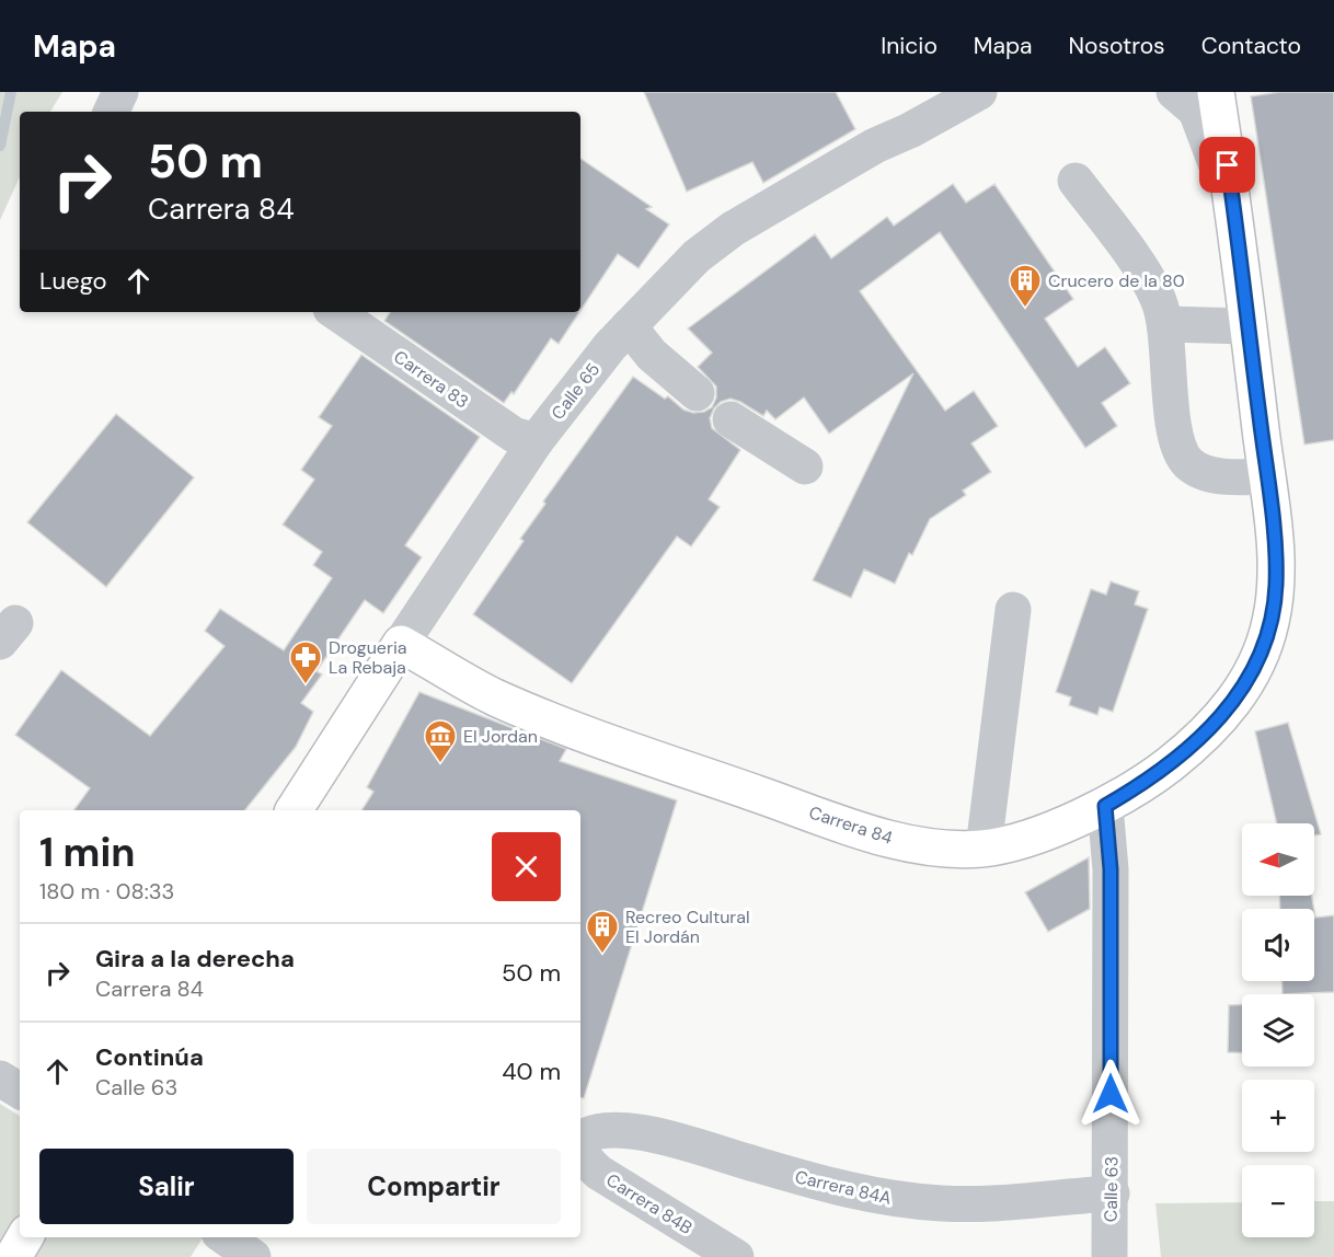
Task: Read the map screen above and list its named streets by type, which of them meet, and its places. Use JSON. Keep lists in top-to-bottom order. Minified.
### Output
{"streets":{"main road":["Calle 65","Carrera 84"],"street":["Carrera 83","Carrera 84A","Calle 63","Carrera 84B"]},"crossings":[["Carrera 83","Calle 65"],["Calle 65","Carrera 84"],["Carrera 84","Calle 63"],["Carrera 84A","Calle 63"],["Carrera 84A","Carrera 84B"]],"places":{"building":["Crucero de la 80","Recreo Cultural El Jordán"],"pharmacy":["Drogueria La Rebaja"],"museum":["El Jordan"]},"north":"left","page":{"header":"Mapa","nav":["Inicio","Mapa","Nosotros","Contacto"],"turn":["50 m","Carrera 84"],"then":"Luego","heading":["1 min","180 m · 08:33"],"map_buttons":["+","−"],"list":[{"name":"Gira a la derecha","note":"Carrera 84","value":"50 m"},{"name":"Continúa","note":"Calle 63","value":"40 m"}],"buttons":["Salir","Compartir"]}}
